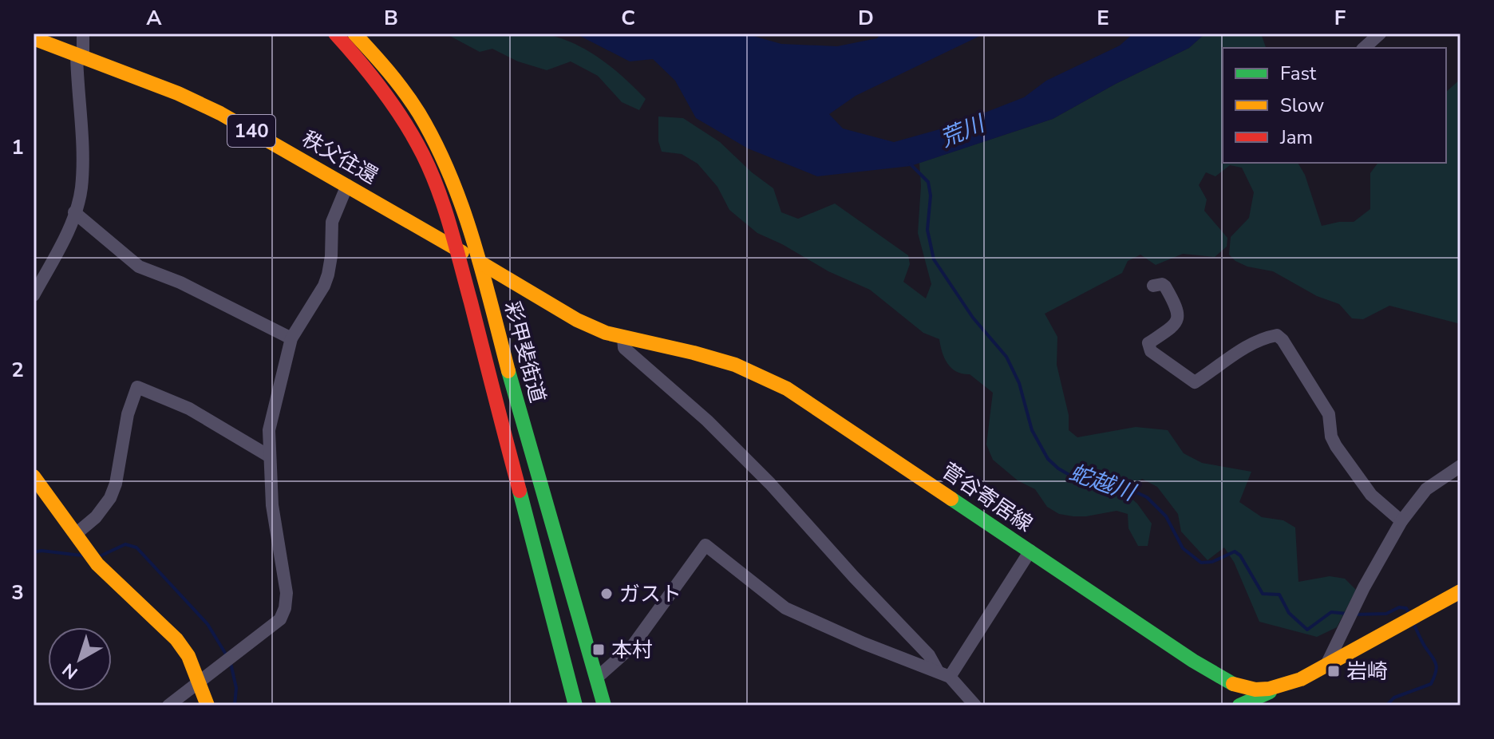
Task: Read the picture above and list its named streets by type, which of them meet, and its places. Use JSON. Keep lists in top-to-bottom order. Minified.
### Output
{"streets":{"main road":["140","秩父往還","彩甲斐街道","菅谷寄居線"]},"crossings":[["秩父往還","彩甲斐街道"],["秩父往還","菅谷寄居線"],["彩甲斐街道","菅谷寄居線"]],"water":["荒川","蛇越川"],"places":{"other":["ガスト"],"transit":["本村","岩崎"]},"legend":["Fast","Slow","Jam"],"north":"bottom left","grid":{"columns":["A","B","C","D","E","F"],"rows":["1","2","3"]}}
